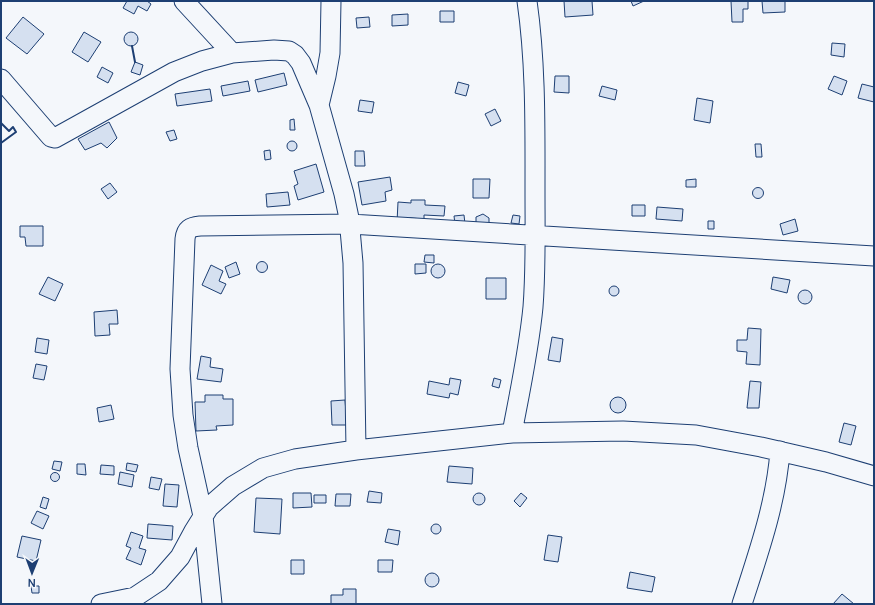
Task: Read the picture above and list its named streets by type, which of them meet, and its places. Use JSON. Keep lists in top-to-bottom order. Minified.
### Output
{"north":"bottom"}
